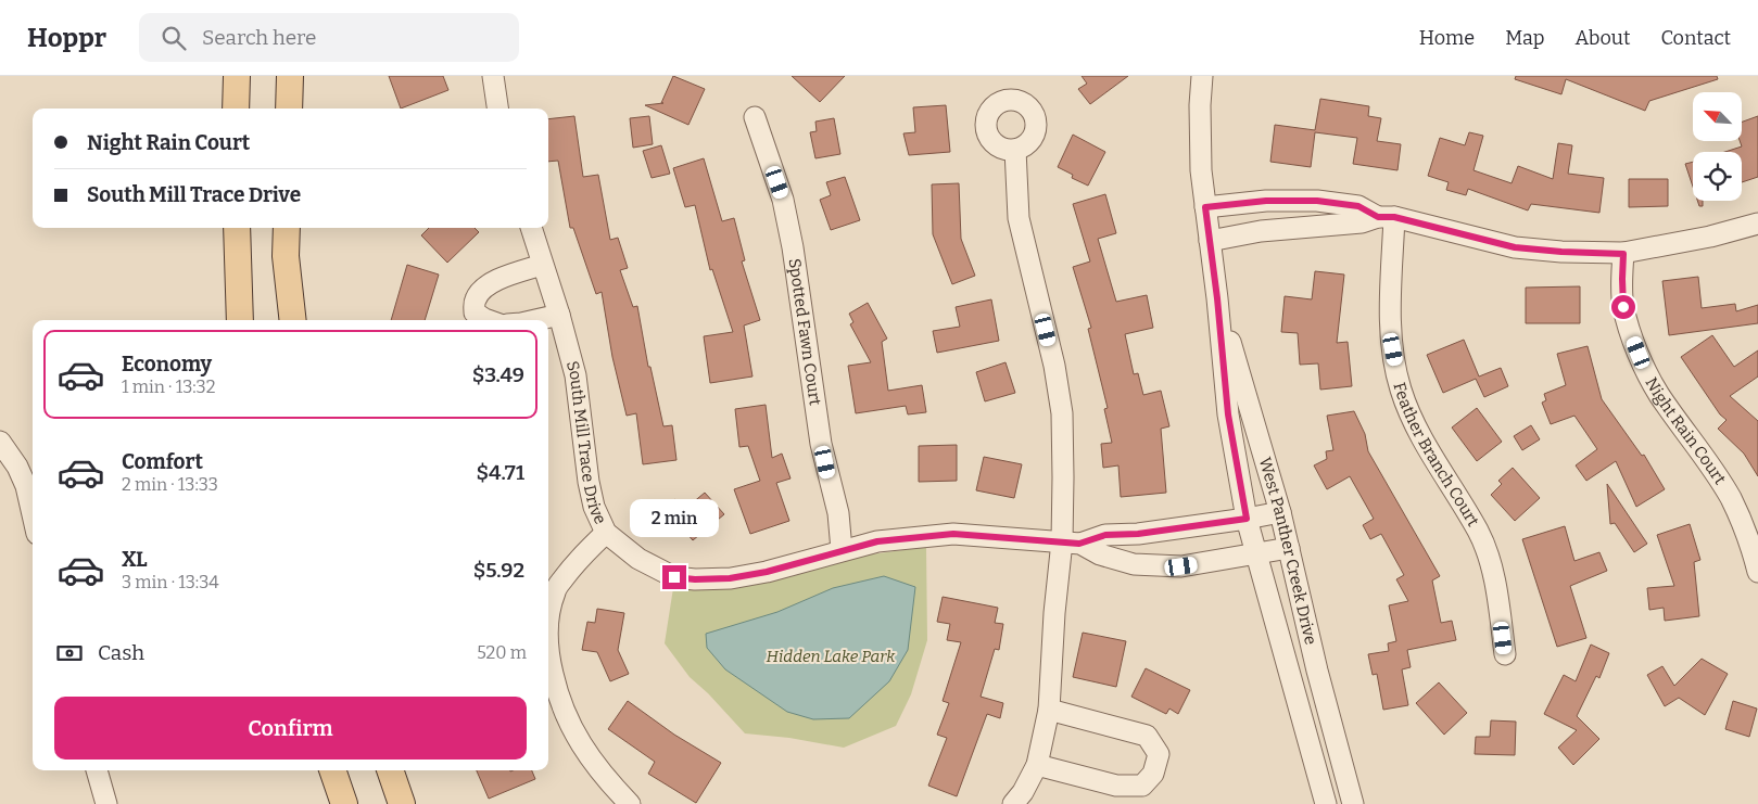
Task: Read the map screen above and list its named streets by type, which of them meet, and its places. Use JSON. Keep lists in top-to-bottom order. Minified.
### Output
{"streets":{"street":["Spotted Fawn Court","Night Rain Court","South Mill Trace Drive","Feather Branch Court","West Panther Creek Drive"]},"crossings":[["Spotted Fawn Court","South Mill Trace Drive"],["South Mill Trace Drive","West Panther Creek Drive"]],"parks":["Hidden Lake Park"],"north":"top left","page":{"header":"Hoppr","search":"Search here","nav":["Home","Map","About","Contact"],"banner":["Night Rain Court","South Mill Trace Drive"],"list":[{"name":"Economy","note":"1 min · 13:32","value":"$3.49"},{"name":"Comfort","note":"2 min · 13:33","value":"$4.71"},{"name":"XL","note":"3 min · 13:34","value":"$5.92"}],"bubble":"2 min","pay":["Cash","520 m"],"buttons":"Confirm"}}
